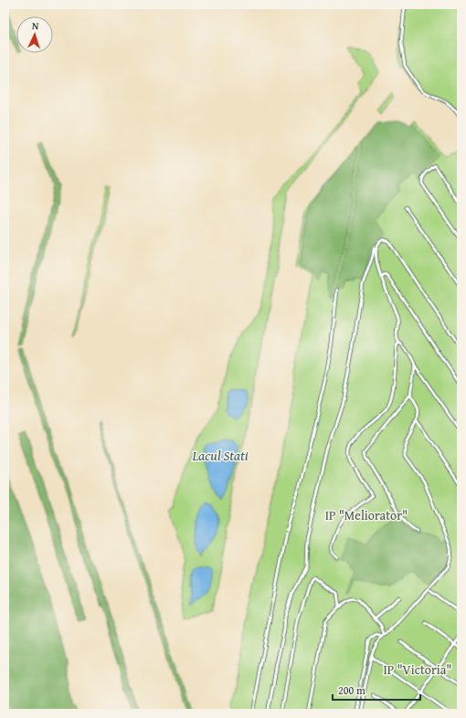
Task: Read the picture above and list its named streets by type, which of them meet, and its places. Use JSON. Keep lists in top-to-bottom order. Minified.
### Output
{"water":["Lacul Stati"],"parks":["IP \"Meliorator\"","IP \"Victoria\""],"scale_bar":"200 m","north":"top"}
